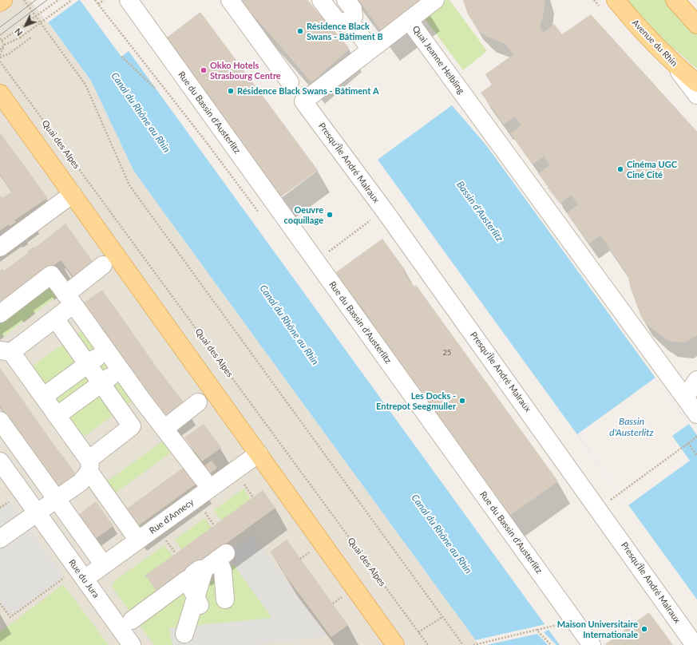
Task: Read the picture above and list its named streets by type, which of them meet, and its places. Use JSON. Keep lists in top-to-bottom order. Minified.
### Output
{"streets":{"main road":["Avenue du Rhin"],"street":["Quai Jeanne Helbling","Rue du Bassin d'Austerlitz","Presqu'Île André Malraux","Rue d'Annecy","Rue du Jura"],"path":["Quai des Alpes"]},"crossings":[["Quai Jeanne Helbling","Presqu'Île André Malraux"],["Rue d'Annecy","Rue du Jura"]],"water":["Canal du Rhône au Rhin","Bassin d'Austerlitz"],"places":["Résidence Black Swans - Bâtiment B","Okko Hotels Strasbourg Centre","Résidence Black Swans - Bâtiment A","Cinéma UGC Ciné Cité","Oeuvre coquillage","Les Docks - Entrepot Seegmuller","Maison Universitaire Internationale"],"house_numbers":["25"],"north":"bottom left"}
